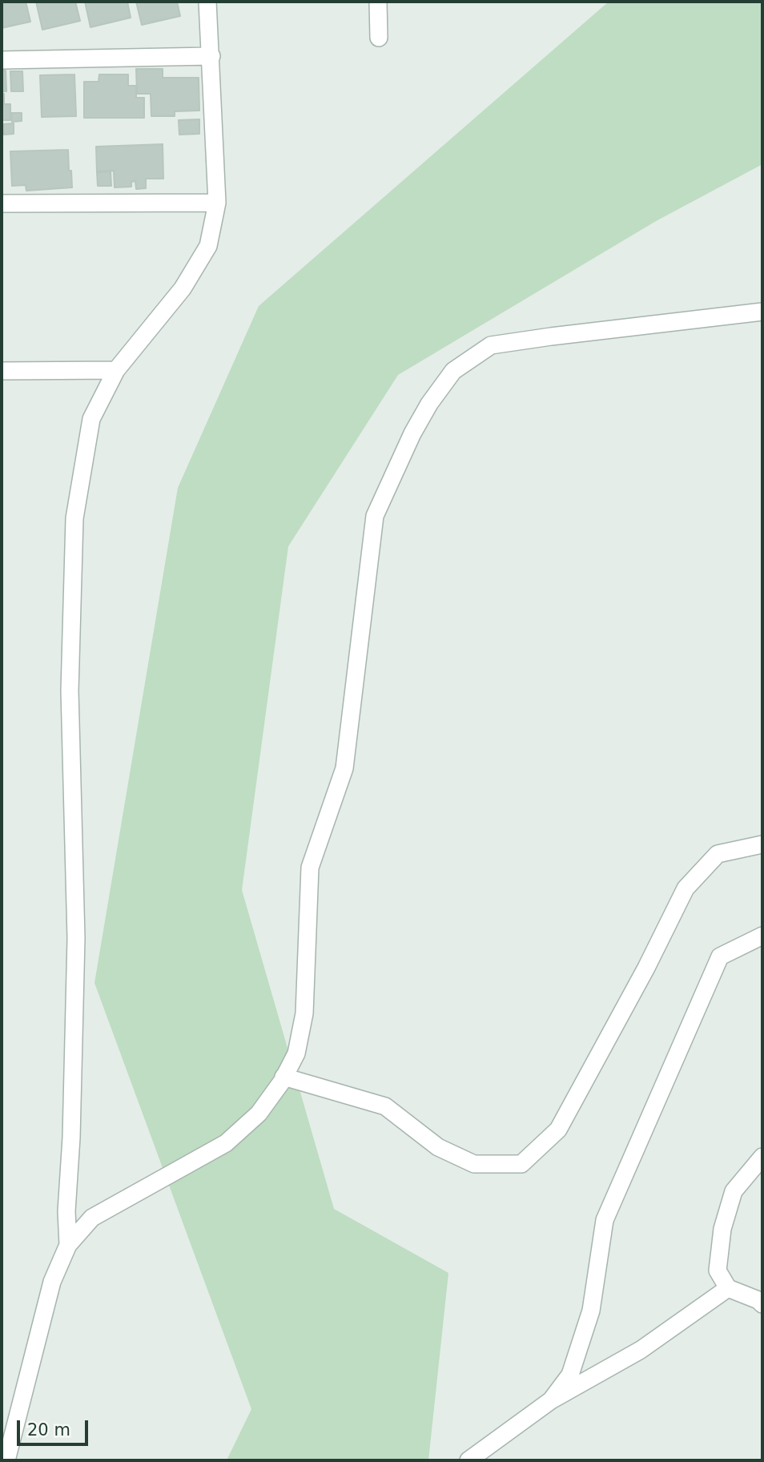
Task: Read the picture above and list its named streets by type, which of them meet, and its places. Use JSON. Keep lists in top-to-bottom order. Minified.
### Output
{"scale_bar":"20 m"}
